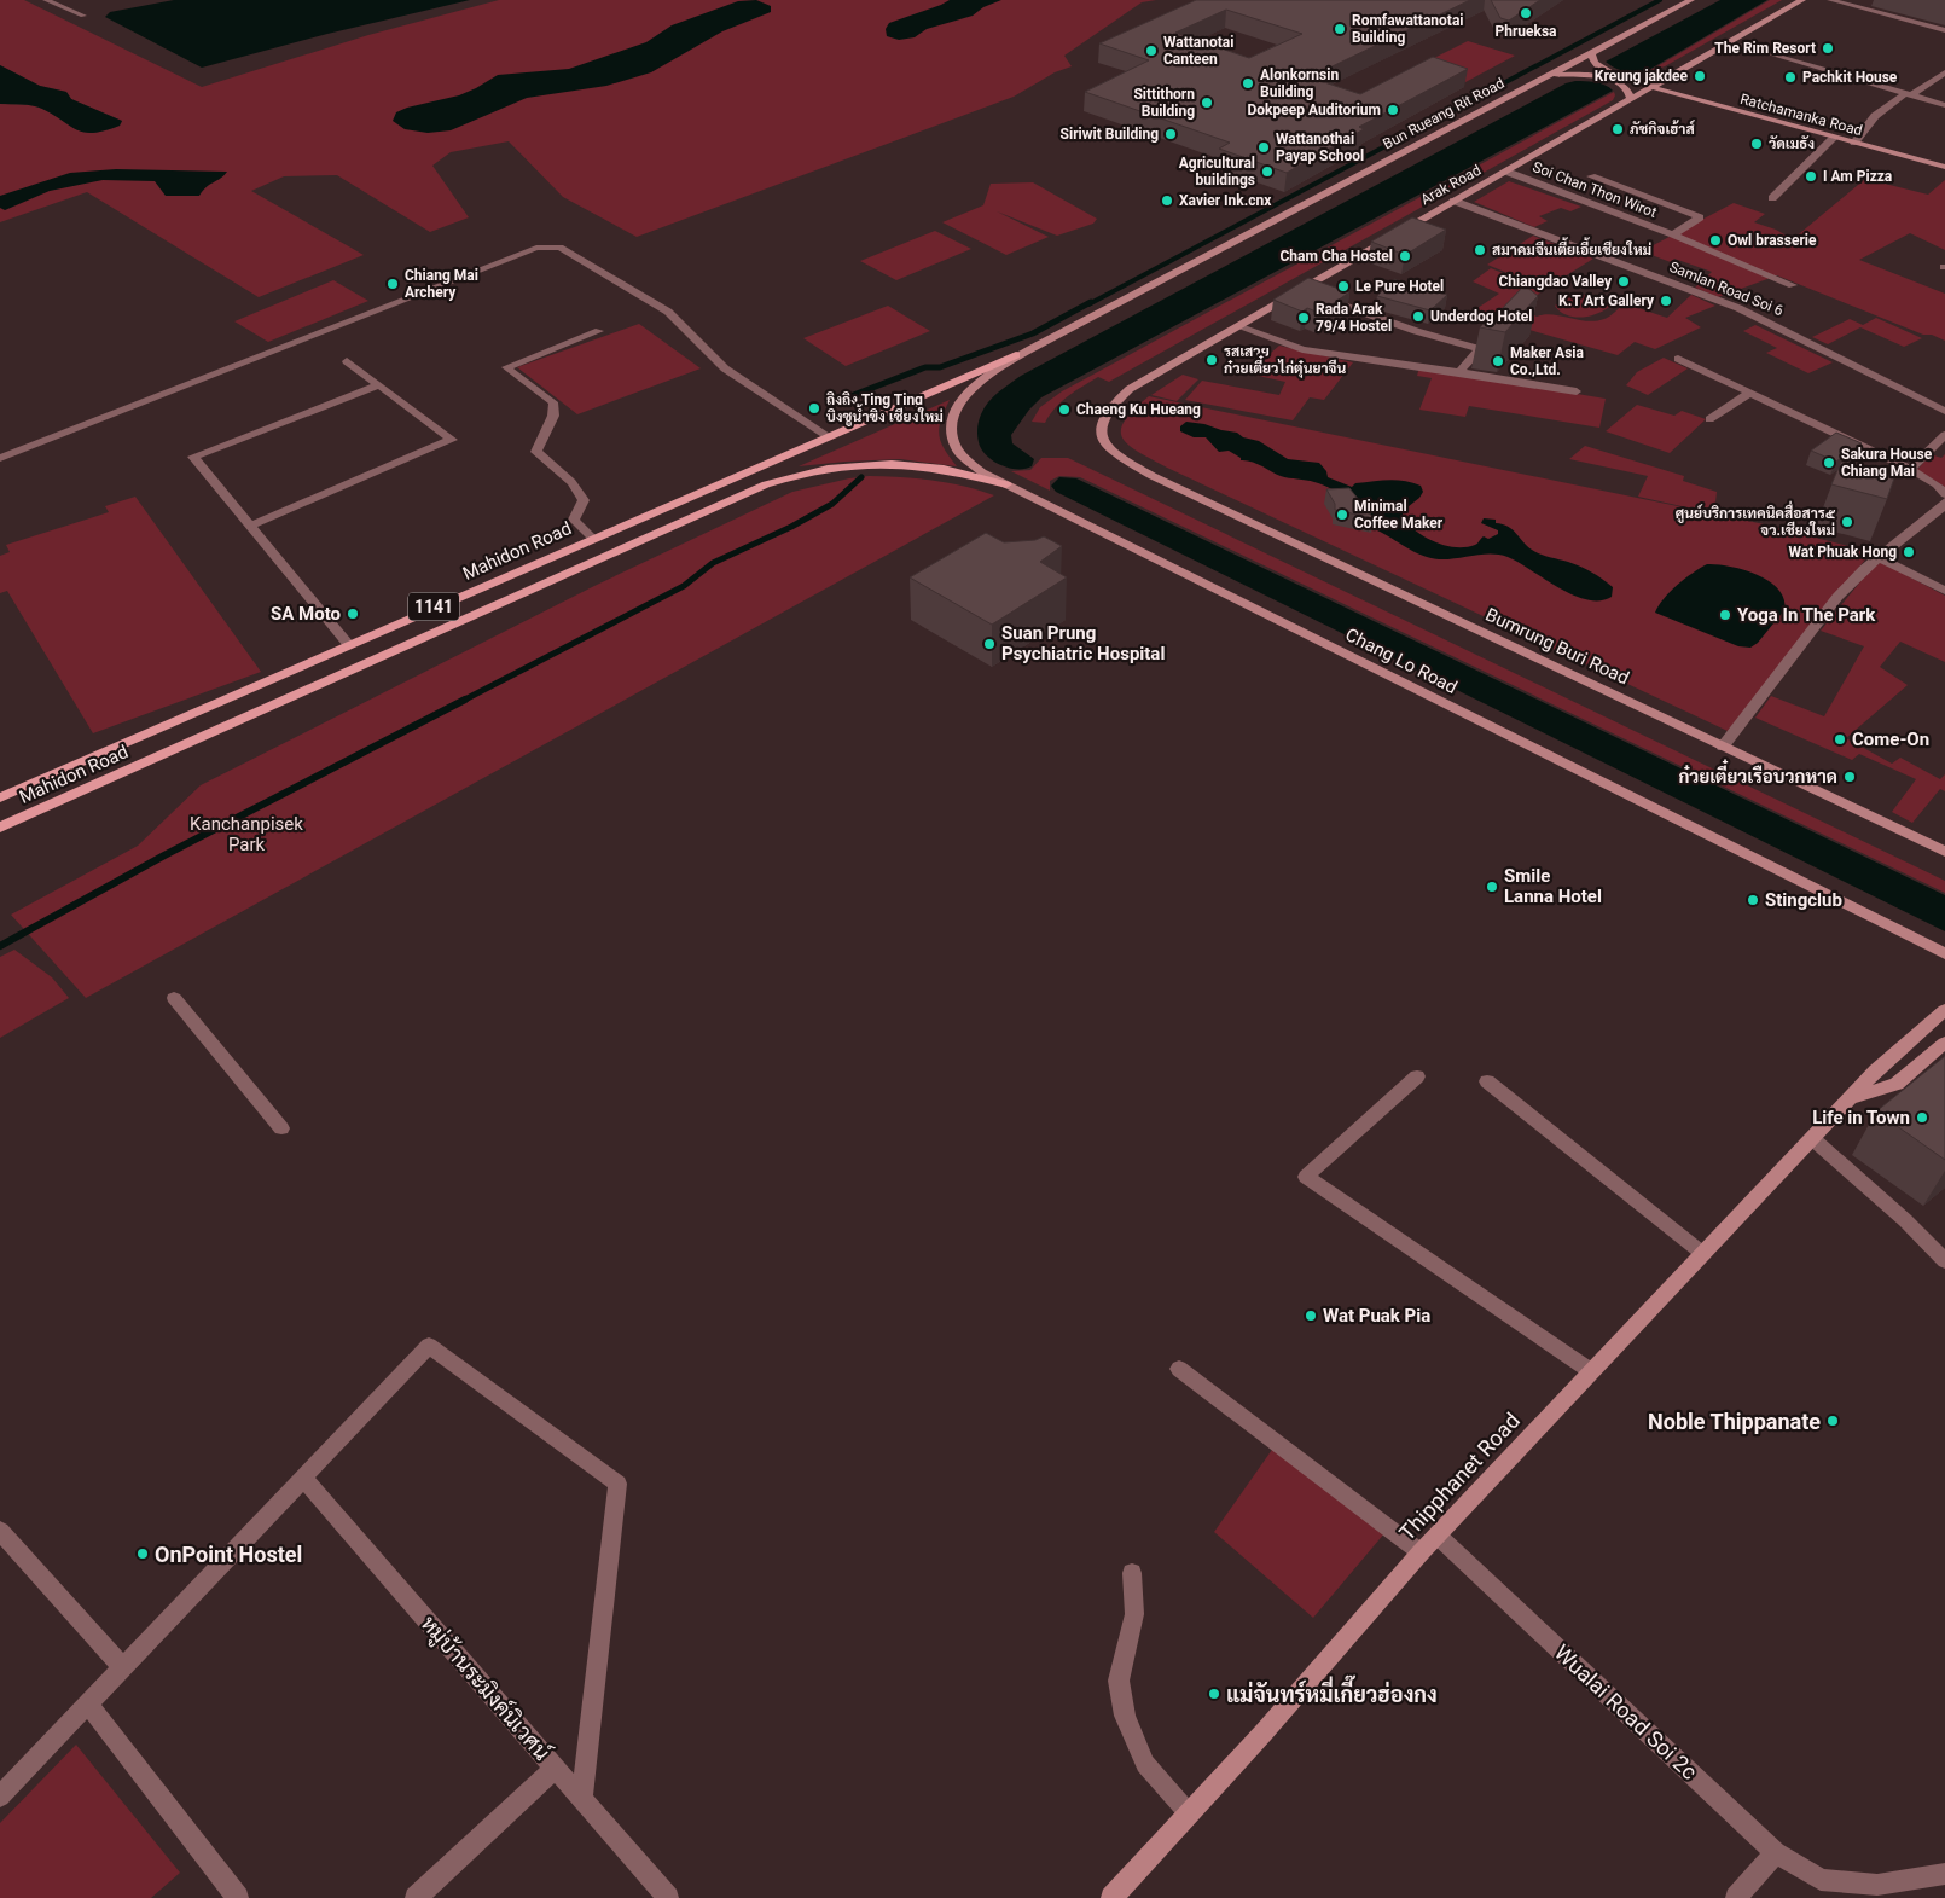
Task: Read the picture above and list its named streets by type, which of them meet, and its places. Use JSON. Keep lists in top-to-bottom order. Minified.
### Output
{"streets":{"main road":["Bun Rueang Rit Road","Ratchamanka Road","Arak Road","Mahidon Road","1141","Bumrung Buri Road","Chang Lo Road","Thipphanet Road"],"street":["Soi Chan Thon Wirot","Samlan Road Soi 6","หมู่บ้านระมิงค์นิเวศน์","Wualai Road Soi 2c"]},"crossings":[["Bun Rueang Rit Road","Mahidon Road"],["Bun Rueang Rit Road","Chang Lo Road"],["Ratchamanka Road","Arak Road"],["Arak Road","Soi Chan Thon Wirot"],["Arak Road","Samlan Road Soi 6"],["Arak Road","Bumrung Buri Road"],["Mahidon Road","Chang Lo Road"],["Thipphanet Road","Wualai Road Soi 2c"]],"parks":["Kanchanpisek Park"],"places":["Phrueksa","Romfawattanotai Building","The Rim Resort","Wattanotai Canteen","Kreung jakdee","Pachkit House","Alonkornsin Building","Sittithorn Building","Dokpeep Auditorium","ภัชกิจเฮ้าส์","Siriwit Building","วัดเมธัง","Wattanothai Payap School","Agricultural buildings","I Am Pizza","Xavier Ink.cnx","Owl brasserie","สมาคมจีนเตี้ยเอี้ยเชียงใหม่","Cham Cha Hostel","Chiangdao Valley","Chiang Mai Archery","Le Pure Hotel","K.T Art Gallery","Underdog Hotel","Rada Arak 79/4 Hostel","รสเสวย ก๋วยเตี๋ยวไก่ตุ๋นยาจีน","Maker Asia Co.,Ltd.","ถิงถิง Ting Ting บิงซูน้ำขิง เชียงใหม่","Chaeng Ku Hueang","Sakura House Chiang Mai","Minimal Coffee Maker","ศูนย์บริการเทคนิคสื่อสาร๕ จว.เชียงใหม่","Wat Phuak Hong","SA Moto","Yoga In The Park","Suan Prung Psychiatric Hospital","Come-On","ก๋วยเตี๋ยวเรือบวกหาด","Smile Lanna Hotel","Stingclub","Life in Town","Wat Puak Pia","Noble Thippanate","OnPoint Hostel","แม่จันทร์หมี่เกี๊ยวฮ่องกง"]}
